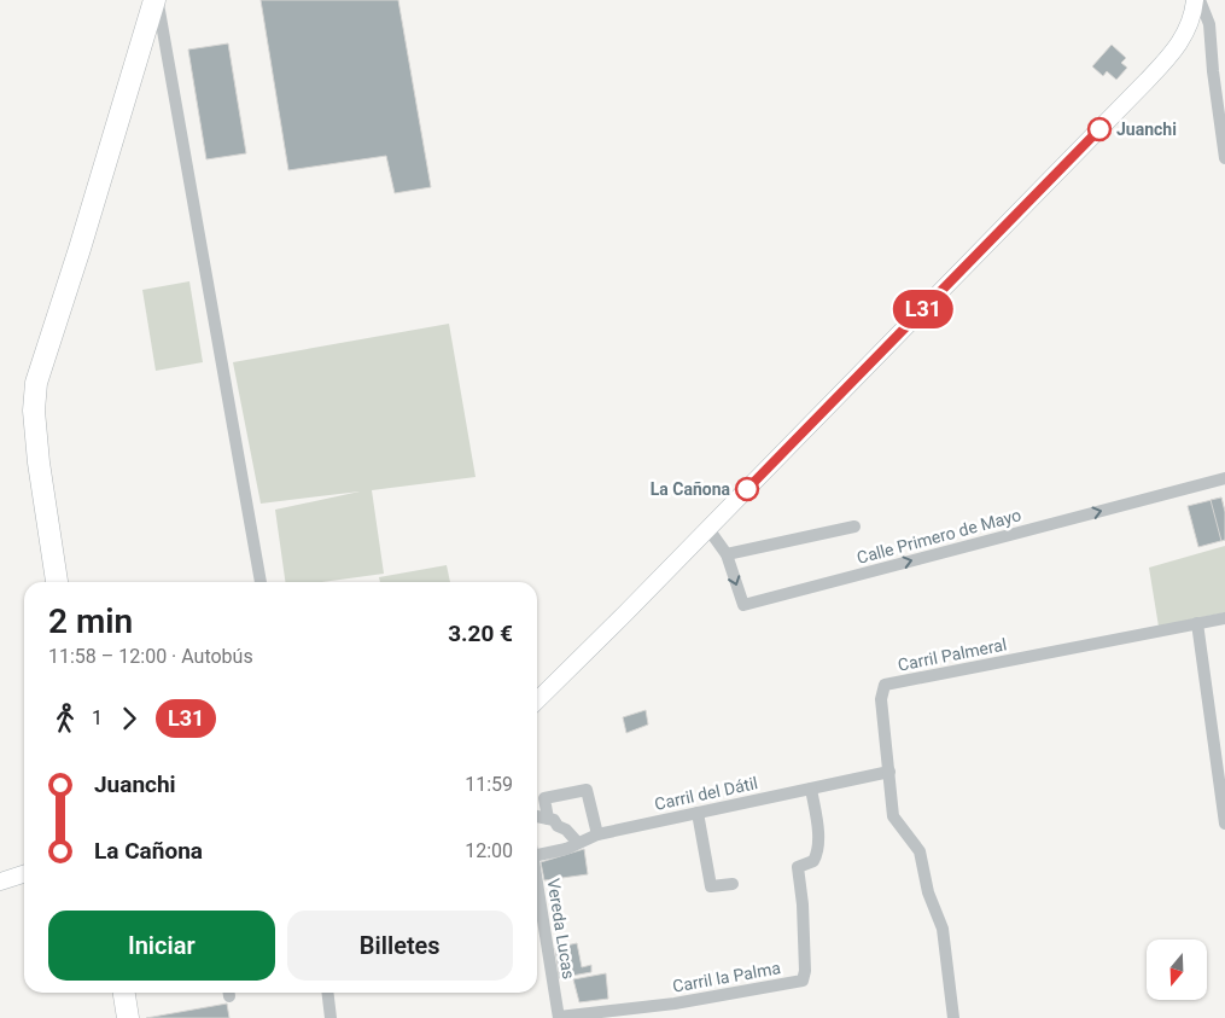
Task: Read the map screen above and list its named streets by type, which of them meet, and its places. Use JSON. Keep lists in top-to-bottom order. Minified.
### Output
{"streets":{"street":["Calle Primero de Mayo","Carril Palmeral","Carril del Dátil","Vereda Lucas","Carril la Palma"]},"crossings":[["Carril Palmeral","Carril del Dátil"],["Carril del Dátil","Carril la Palma"],["Vereda Lucas","Carril la Palma"]],"one_way":["Calle Primero de Mayo"],"places":["Juanchi","La Cañona"],"lines":["bus line L31"],"north":"bottom","page":{"on_map":"L31","heading":["2 min","11:58 – 12:00 · Autobús","3.20 €"],"legs":["1","L31"],"list":[{"name":"Juanchi","value":"11:59"},{"name":"La Cañona","value":"12:00"}],"buttons":["Iniciar","Billetes"]}}
